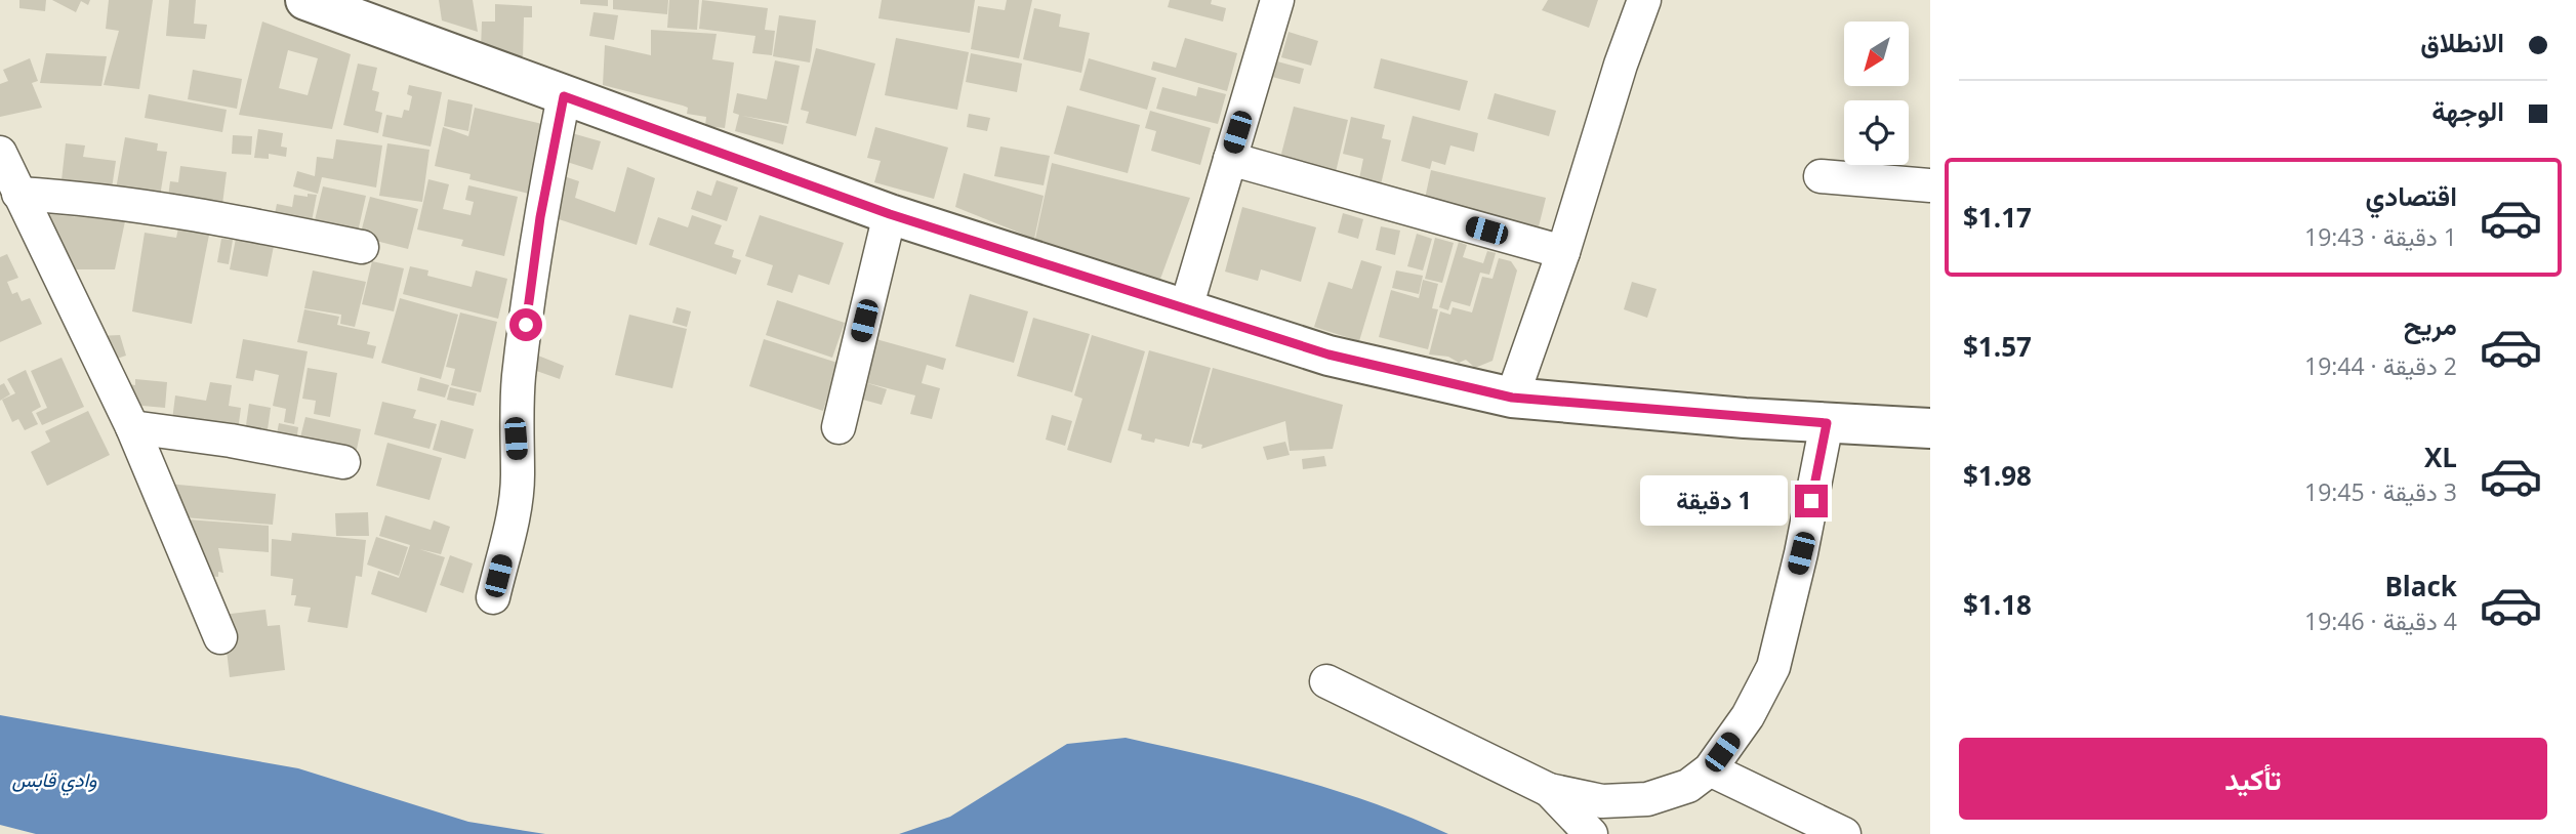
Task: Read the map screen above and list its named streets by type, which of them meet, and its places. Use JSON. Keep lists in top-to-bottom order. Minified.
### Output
{"water":["وادي قابس"],"north":"bottom left","page":{"banner":["الانطلاق","الوجهة"],"list":[{"name":"اقتصادي","note":"1 دقيقة · 19:43","value":"$1.17"},{"name":"مريح","note":"2 دقيقة · 19:44","value":"$1.57"},{"name":"XL","note":"3 دقيقة · 19:45","value":"$1.98"},{"name":"Black","note":"4 دقيقة · 19:46","value":"$1.18"}],"bubble":"1 دقيقة","buttons":"تأكيد"}}
